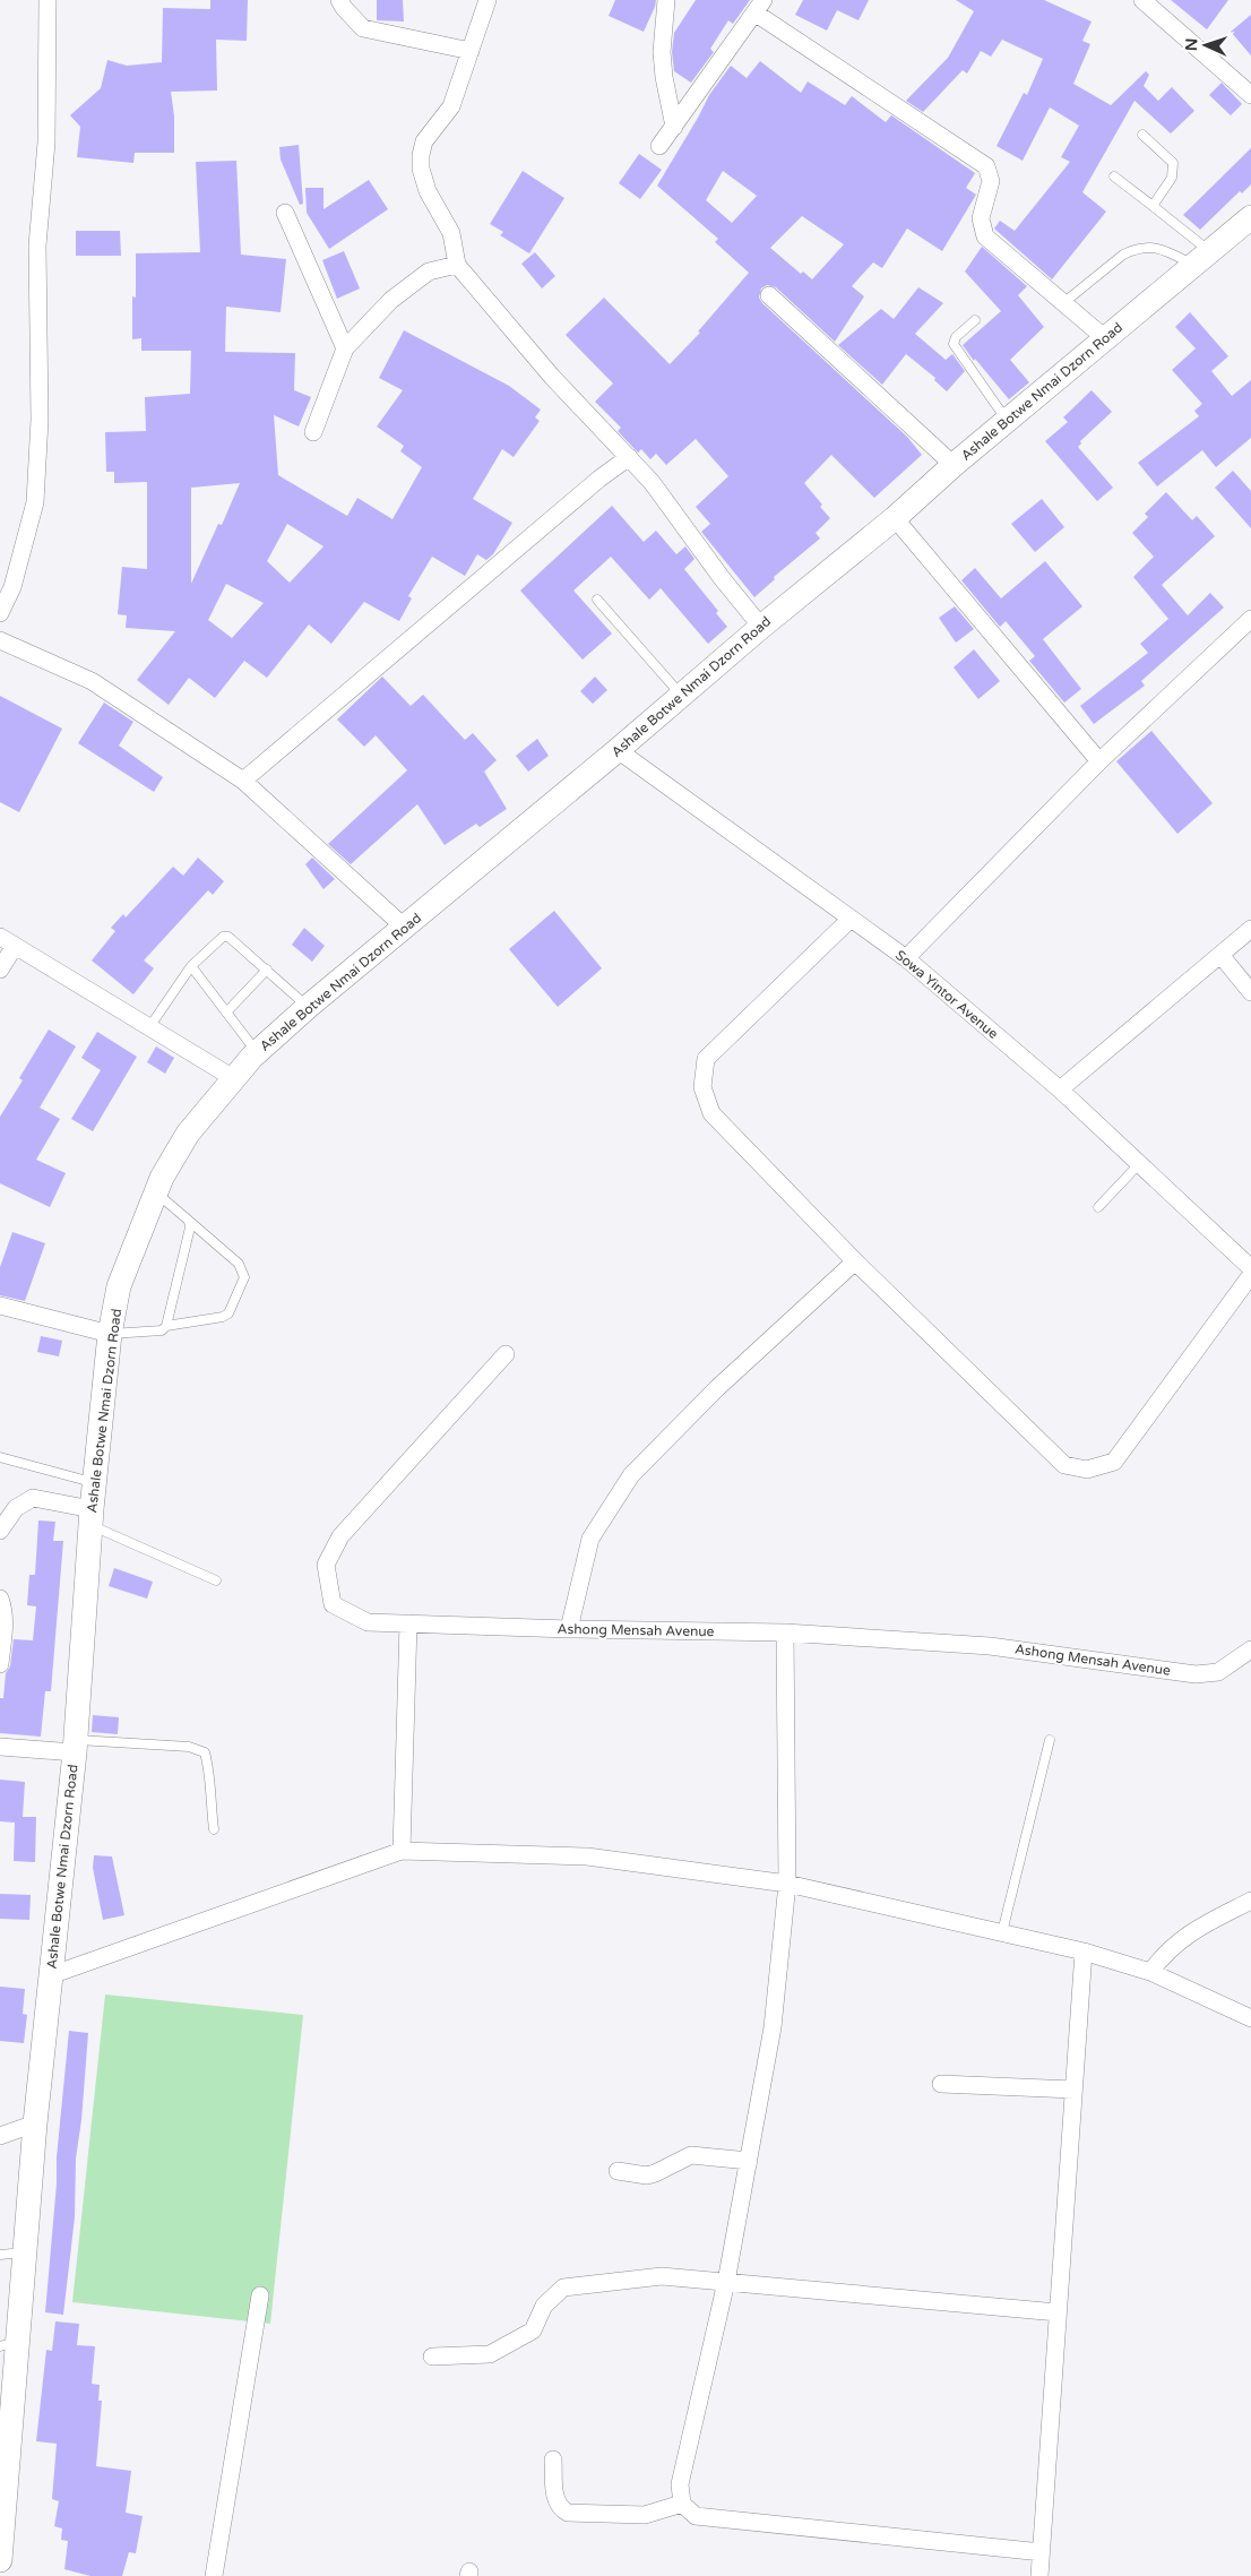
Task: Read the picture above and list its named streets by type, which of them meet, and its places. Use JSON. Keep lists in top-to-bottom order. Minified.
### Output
{"streets":{"main road":["Ashale Botwe Nmai Dzorn Road"],"street":["Sowa Yintor Avenue","Ashong Mensah Avenue"]},"crossings":[["Ashale Botwe Nmai Dzorn Road","Sowa Yintor Avenue"]],"north":"left"}
